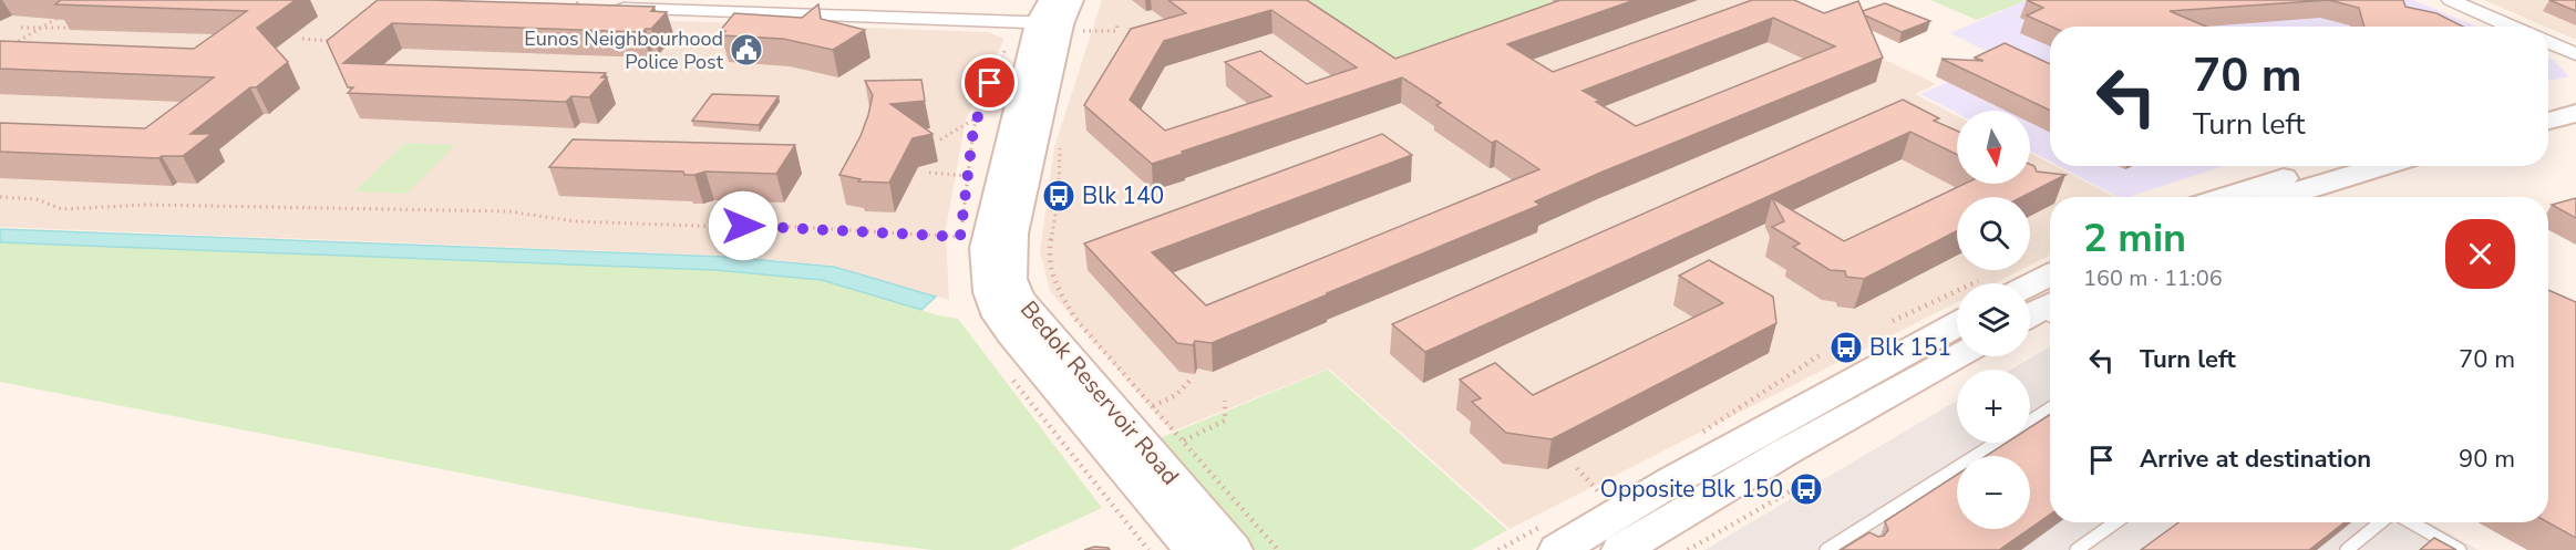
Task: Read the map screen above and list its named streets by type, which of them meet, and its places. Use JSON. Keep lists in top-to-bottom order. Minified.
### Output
{"streets":{"main road":["Bedok Reservoir Road"]},"places":{"public building":["Eunos Neighbourhood Police Post"],"bus stop":["Blk 140","Blk 151","Opposite Blk 150"]},"north":"bottom","page":{"turn":["70 m","Turn left"],"map_buttons":["+","−"],"heading":["2 min","160 m · 11:06"],"list":[{"name":"Turn left","value":"70 m"},{"name":"Arrive at destination","value":"90 m"}]}}
